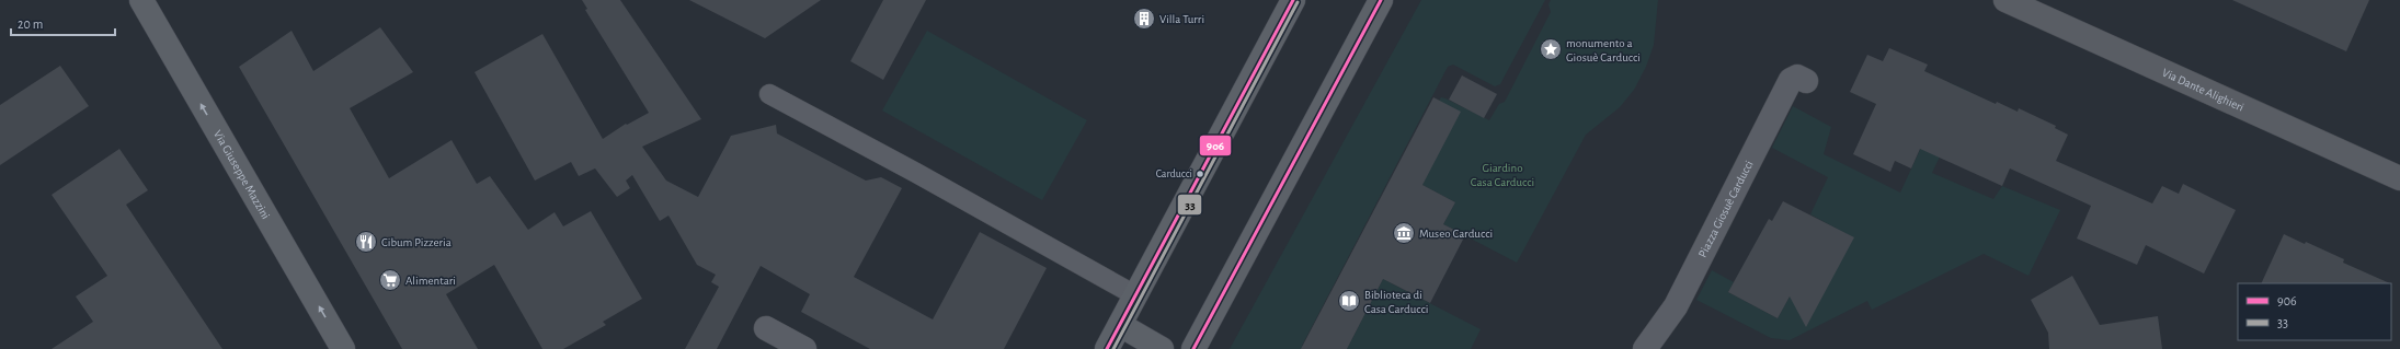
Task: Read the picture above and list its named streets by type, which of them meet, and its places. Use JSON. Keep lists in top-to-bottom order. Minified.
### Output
{"streets":{"main road":["Via Giuseppe Mazzini"],"street":["Via Dante Alighieri","Piazza Giosuè Carducci"]},"one_way":["Via Giuseppe Mazzini"],"parks":["Giardino Casa Carducci"],"places":{"building":["Villa Turri"],"place":["monumento a Giosuè Carducci"],"other":["Carducci"],"museum":["Museo Carducci"],"restaurant":["Cibum Pizzeria"],"supermarket":["Alimentari"],"library":["Biblioteca di Casa Carducci"]},"lines":["transit line 906","transit line 33"],"legend":["906","33"],"scale_bar":"20 m"}
